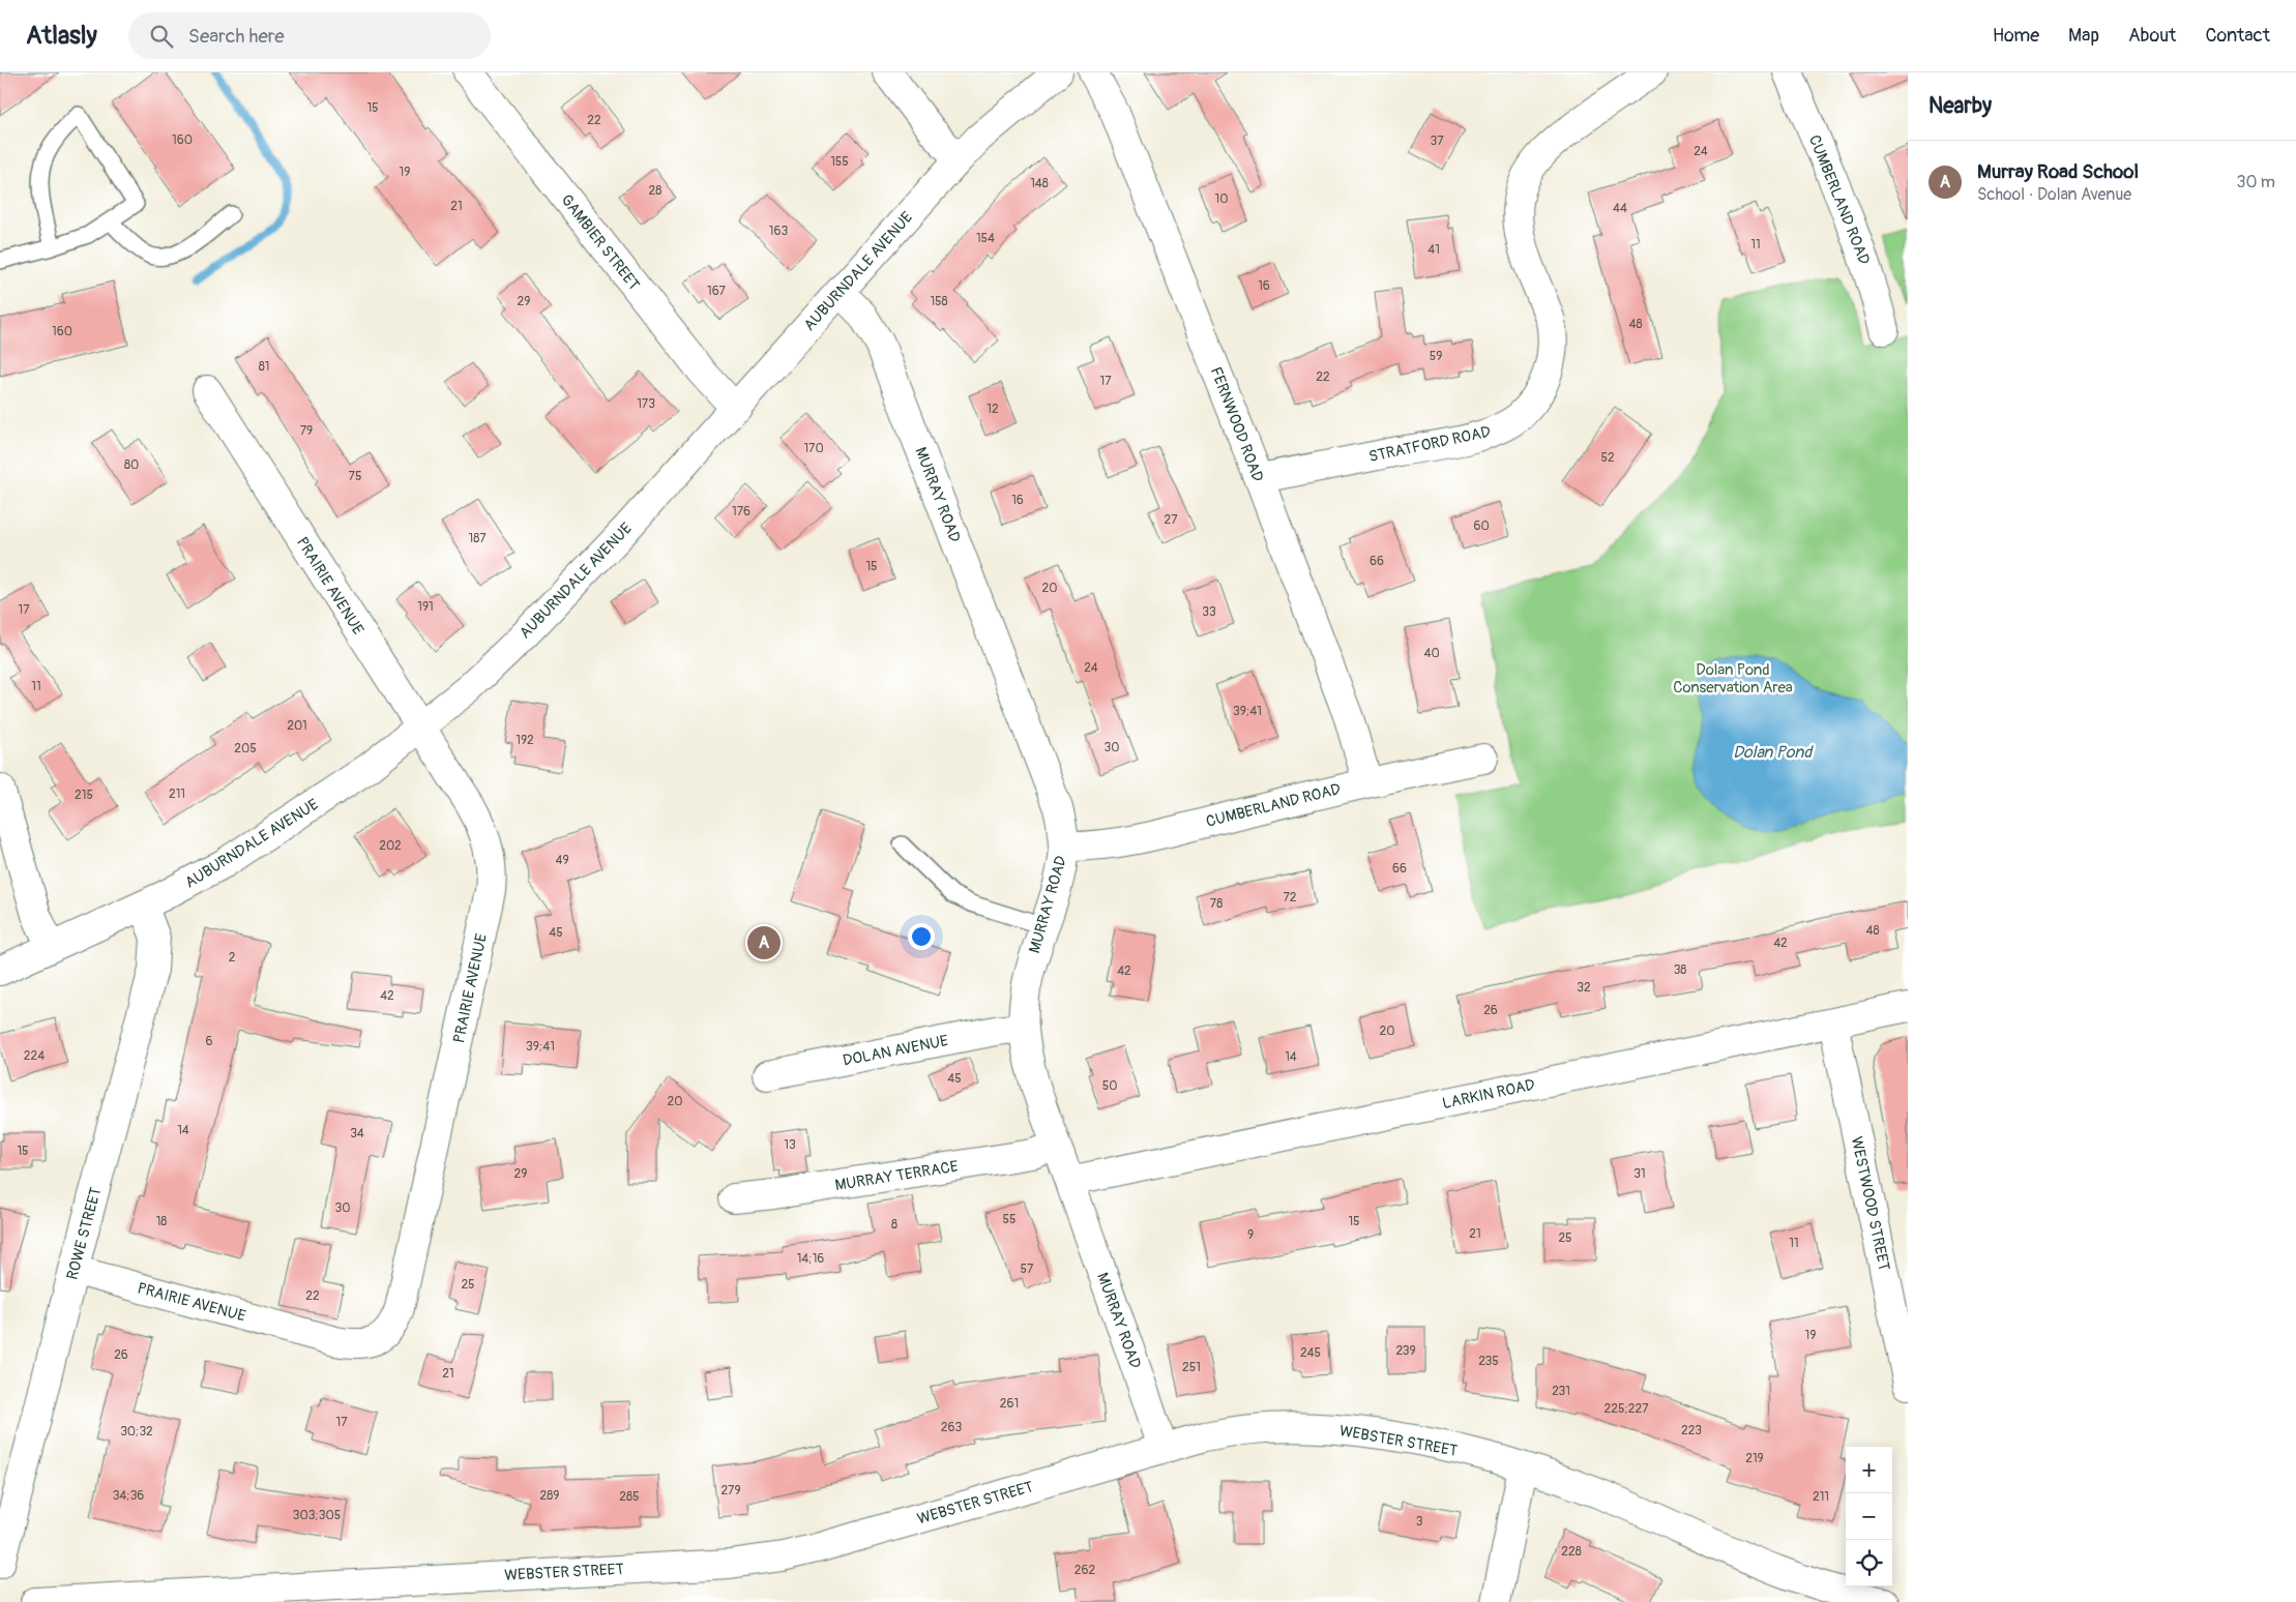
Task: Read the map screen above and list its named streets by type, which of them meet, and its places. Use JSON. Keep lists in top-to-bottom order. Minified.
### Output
{"streets":{"street":["CUMBERLAND ROAD","GAMBIER STREET","AUBURNDALE AVENUE","FERNWOOD ROAD","STRATFORD ROAD","MURRAY ROAD","PRAIRIE AVENUE","DOLAN AVENUE","LARKIN ROAD","MURRAY TERRACE","WESTWOOD STREET","ROWE STREET","WEBSTER STREET"]},"crossings":[["CUMBERLAND ROAD","FERNWOOD ROAD"],["CUMBERLAND ROAD","MURRAY ROAD"],["GAMBIER STREET","AUBURNDALE AVENUE"],["AUBURNDALE AVENUE","MURRAY ROAD"],["AUBURNDALE AVENUE","PRAIRIE AVENUE"],["AUBURNDALE AVENUE","ROWE STREET"],["FERNWOOD ROAD","STRATFORD ROAD"],["MURRAY ROAD","DOLAN AVENUE"],["MURRAY ROAD","LARKIN ROAD"],["MURRAY ROAD","MURRAY TERRACE"],["MURRAY ROAD","WEBSTER STREET"],["PRAIRIE AVENUE","ROWE STREET"],["LARKIN ROAD","WESTWOOD STREET"]],"water":["Dolan Pond"],"parks":["Dolan Pond Conservation Area"],"house_numbers":["15","22","160","37","24","155","19","148","28","10","21","44","163","154","11","41","16","167","29","158","48","160","59","81","22","17","173","12","79","170","52","80","75","16","176","27","60","187","66","15","20","191","17","33","40","24","11","39;41","201","192","30","205","211","215","202","49","66","72","78","48","45","42","2","38","42","32","42","26","20","6","39;41","224","14","45","50","20","14","34","13","15","29","31","30","55","18","15","8","21","9","25","11","14;16","57","25","22","19","239","245","26","235","251","21","231","261","225;227","17","263","223","30;32","219","279","34;36","289","285","211","303;305","3","228","262"],"page":{"header":"Atlasly","search":"Search here","nav":["Home","Map","About","Contact"],"heading":"Nearby","list":[{"mark":"A","name":"Murray Road School","note":"School · Dolan Avenue","value":"30 m"}],"pins":"A","map_buttons":["+","−"]}}
